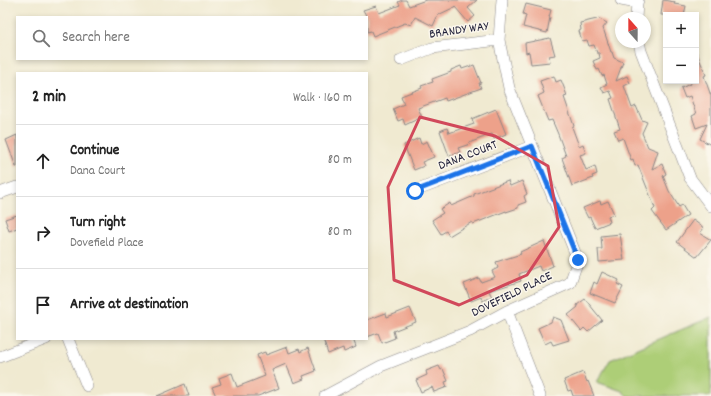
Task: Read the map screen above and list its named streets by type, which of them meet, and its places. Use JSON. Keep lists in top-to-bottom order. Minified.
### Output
{"streets":{"street":["BRANDY WAY","DANA COURT","DOVEFIELD PLACE"]},"crossings":[["BRANDY WAY","DOVEFIELD PLACE"],["DANA COURT","DOVEFIELD PLACE"]],"north":"top","page":{"map_buttons":["+","−"],"search":"Search here","heading":["2 min","Walk · 160 m"],"list":[["Continue","Dana Court","80 m"],["Turn right","Dovefield Place","80 m"],"Arrive at destination"]}}
